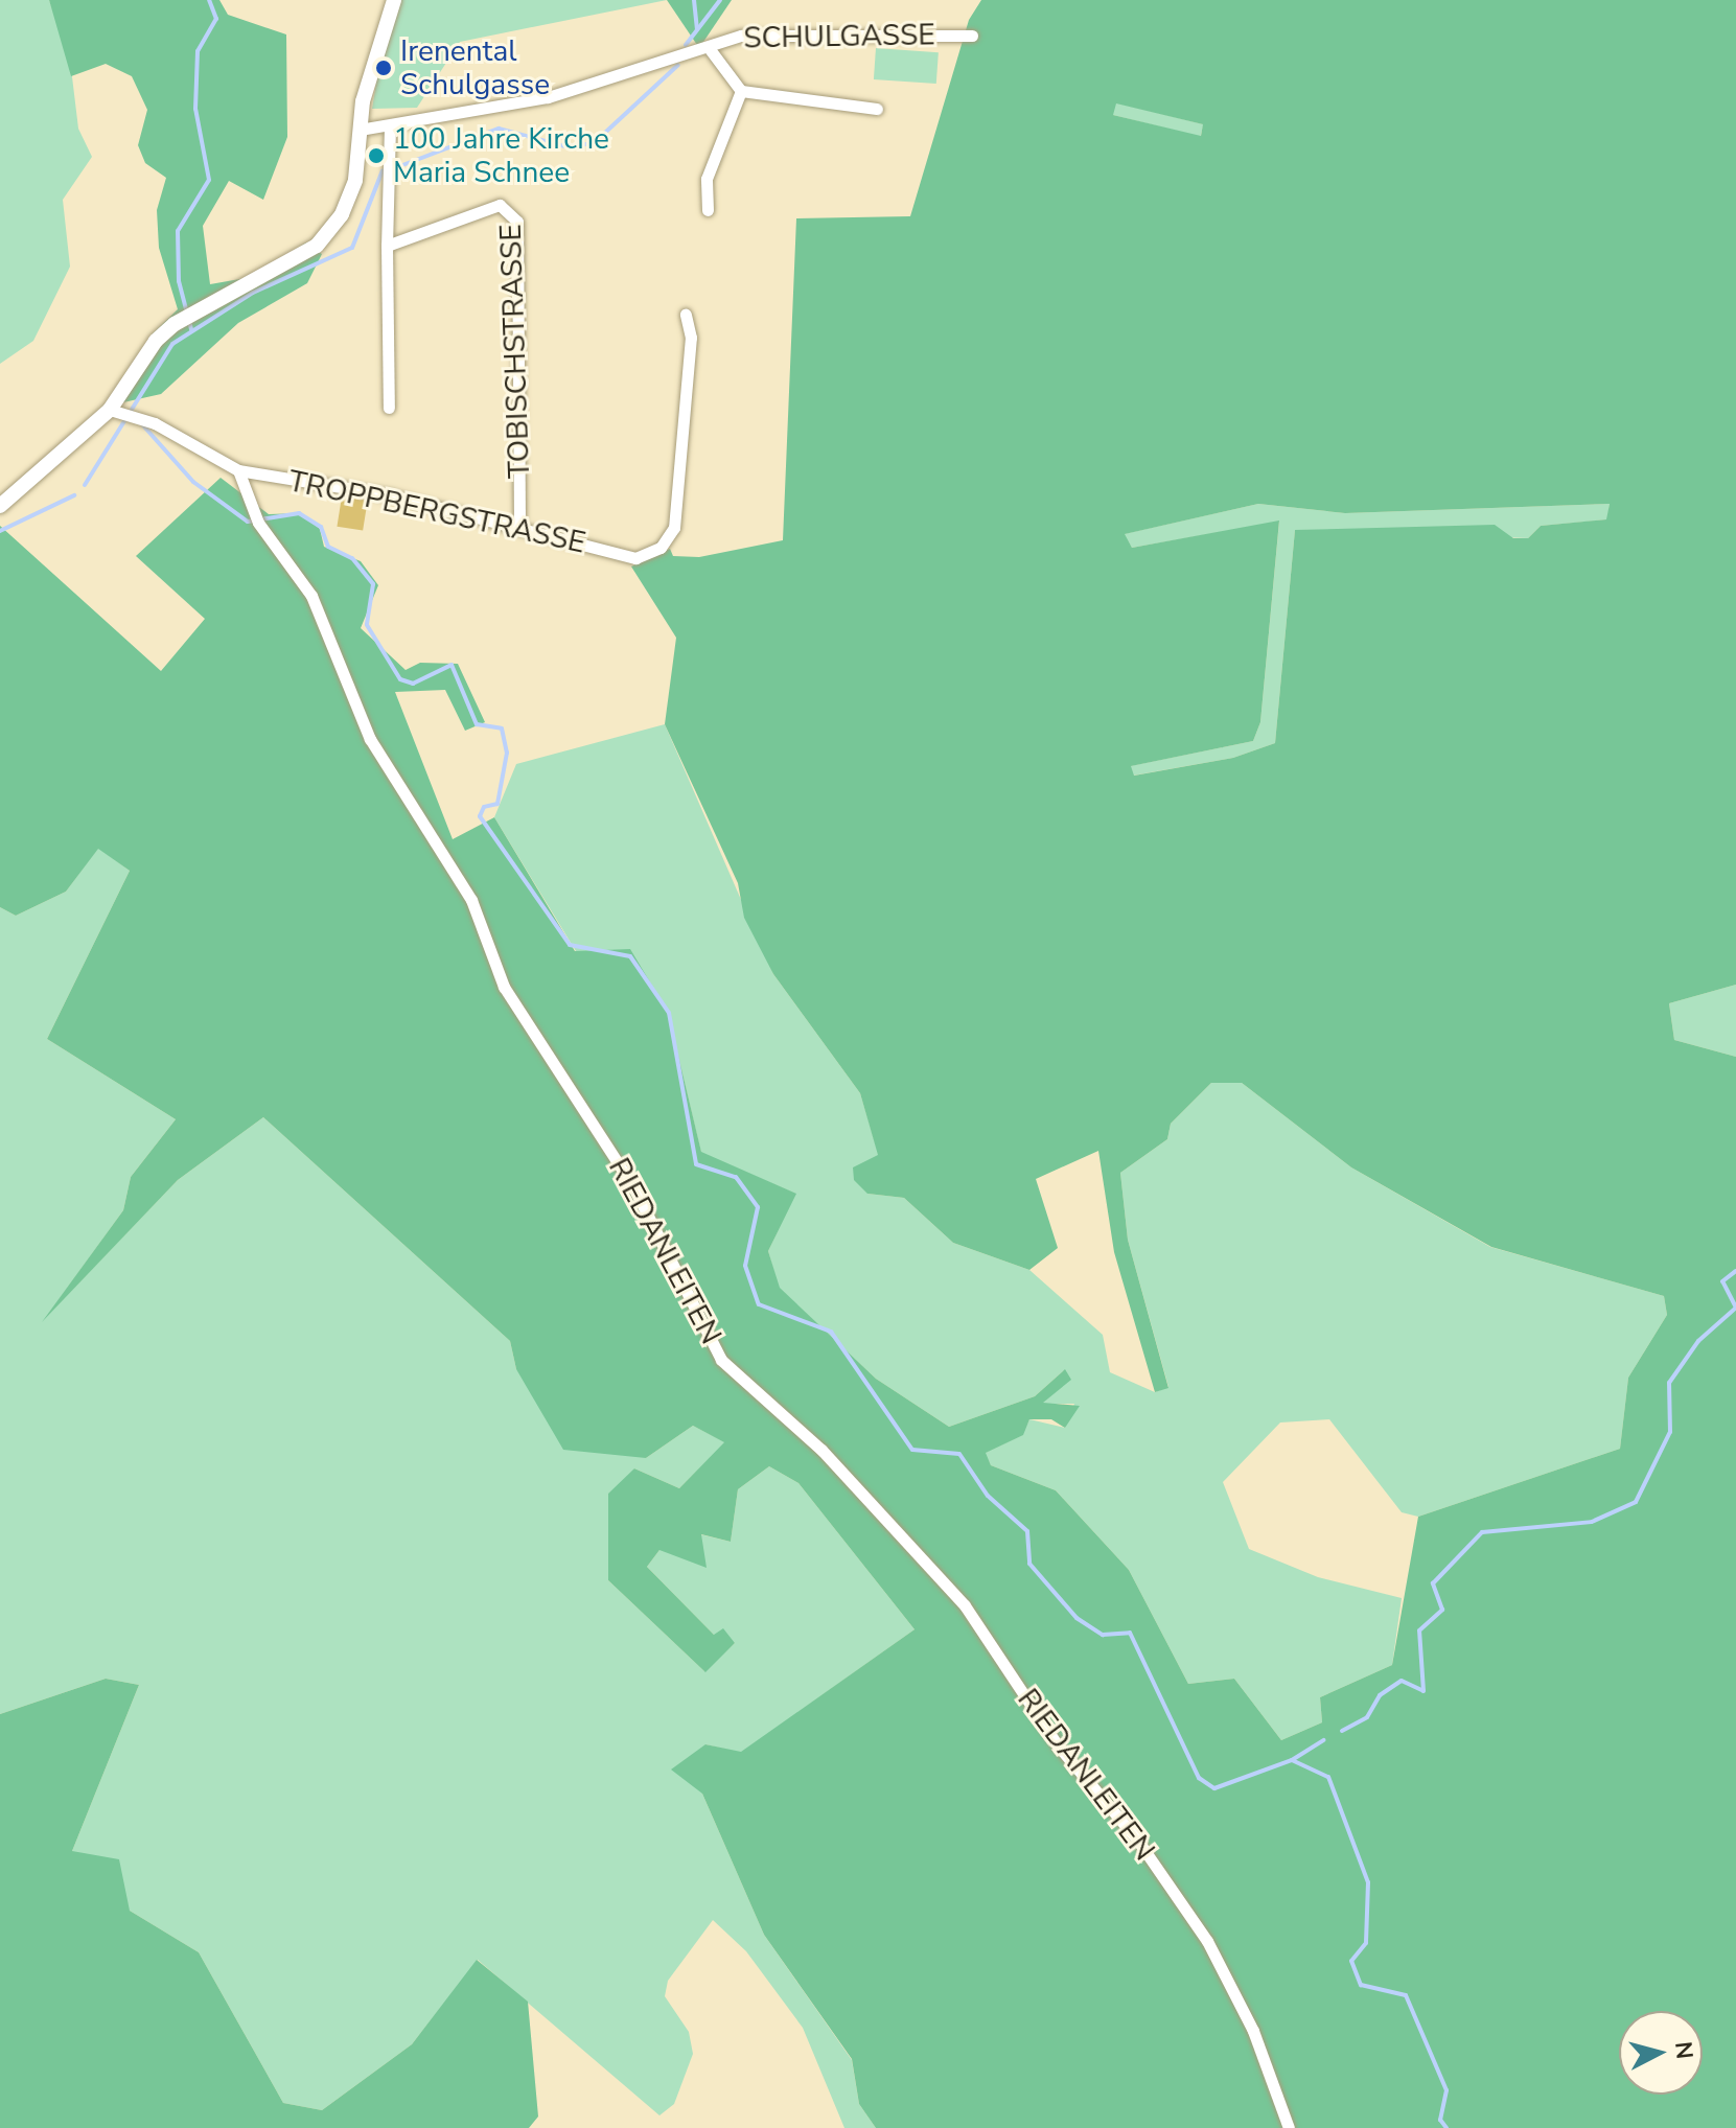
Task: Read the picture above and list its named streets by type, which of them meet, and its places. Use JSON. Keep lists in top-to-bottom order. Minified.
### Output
{"streets":{"street":["SCHULGASSE","TOBISCHSTRASSE","TROPPBERGSTRASSE","RIEDANLEITEN"]},"crossings":[["TOBISCHSTRASSE","TROPPBERGSTRASSE"],["TROPPBERGSTRASSE","RIEDANLEITEN"]],"places":["Irenental Schulgasse","100 Jahre Kirche Maria Schnee"],"north":"right"}
